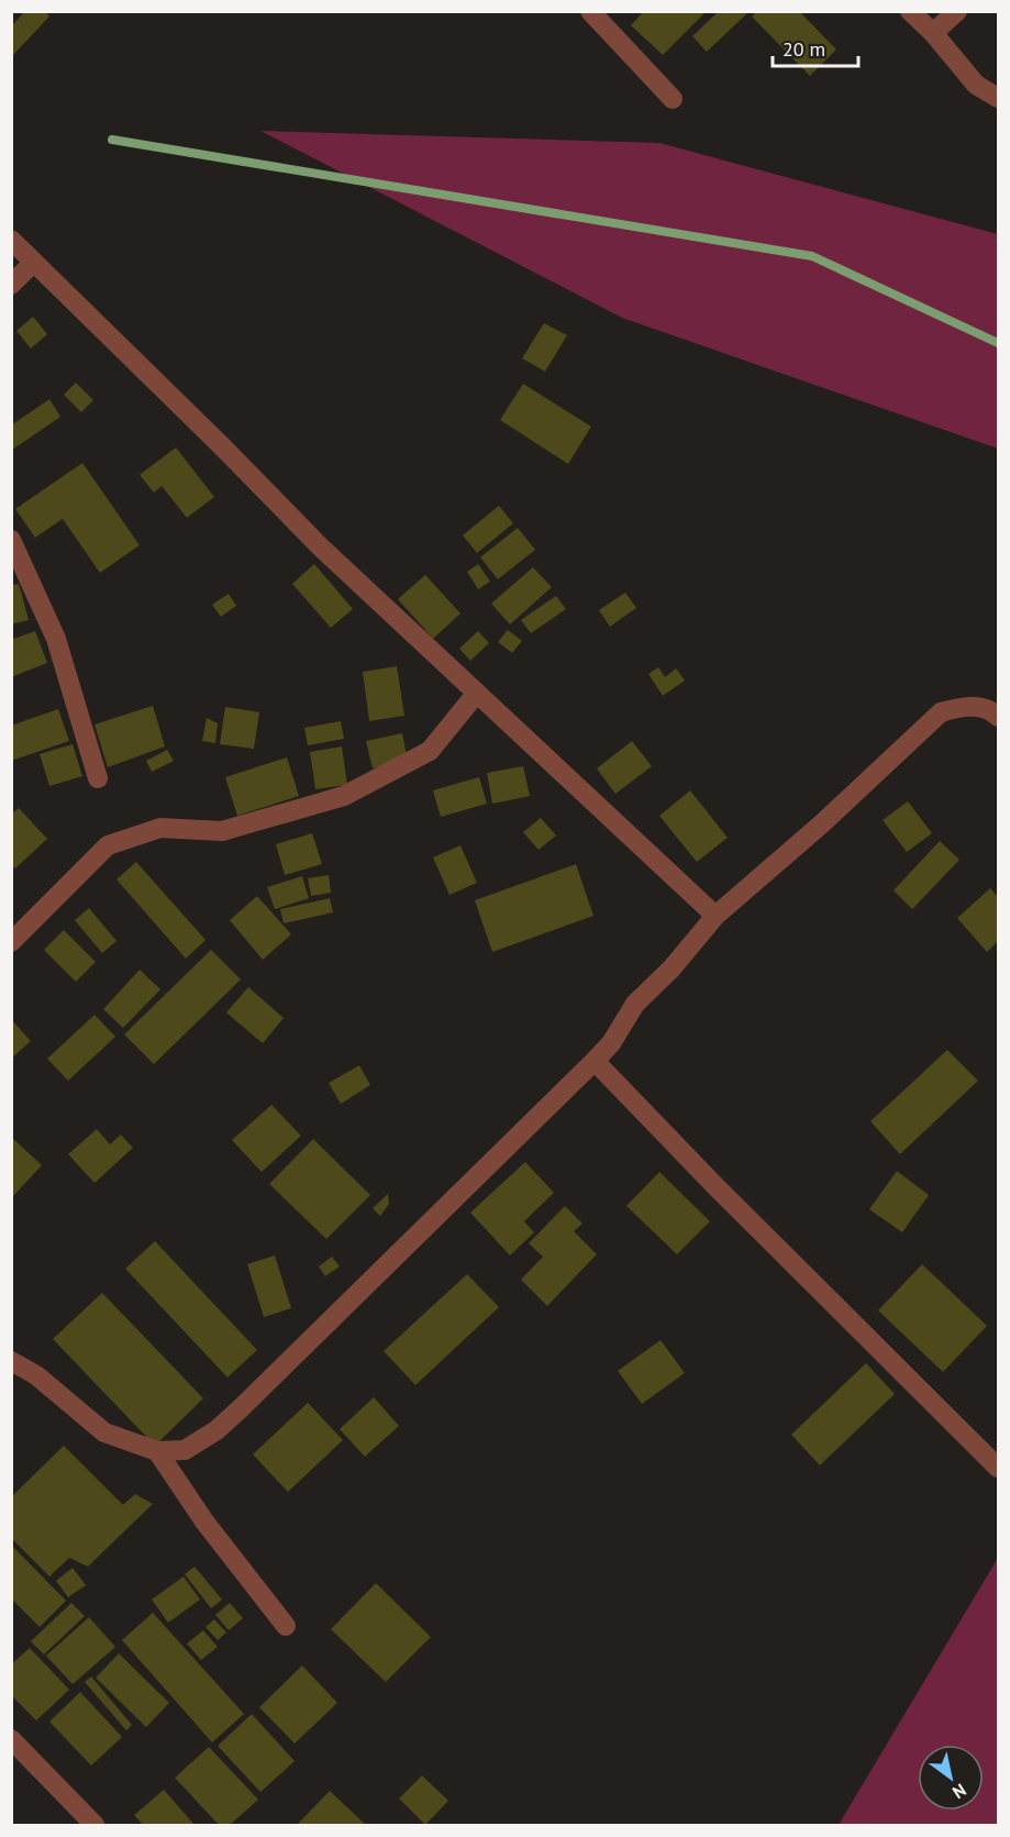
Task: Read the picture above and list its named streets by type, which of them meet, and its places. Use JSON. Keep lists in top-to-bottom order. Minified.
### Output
{"scale_bar":"20 m","north":"bottom right"}
